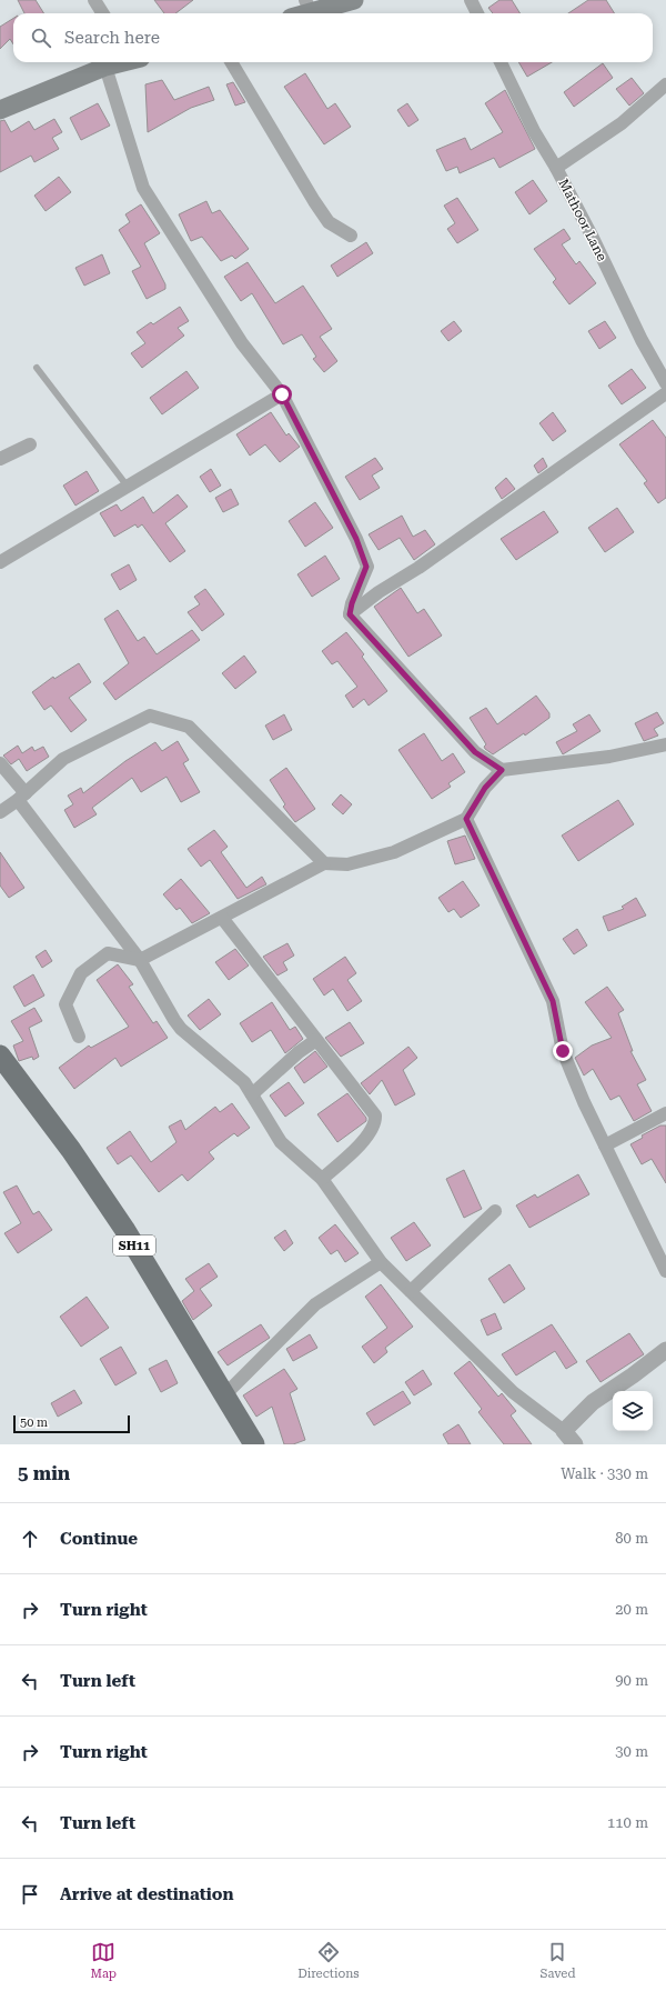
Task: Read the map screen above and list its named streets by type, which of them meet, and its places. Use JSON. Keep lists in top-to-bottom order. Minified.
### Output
{"streets":{"main road":["SH11"],"street":["Mathoor Lane"]},"scale_bar":"50 m","page":{"search":"Search here","scale":"50 m","heading":["5 min","Walk · 330 m"],"list":[["Continue","80 m"],["Turn right","20 m"],["Turn left","90 m"],["Turn right","30 m"],["Turn left","110 m"],"Arrive at destination"],"nav":["Map","Directions","Saved"]}}
